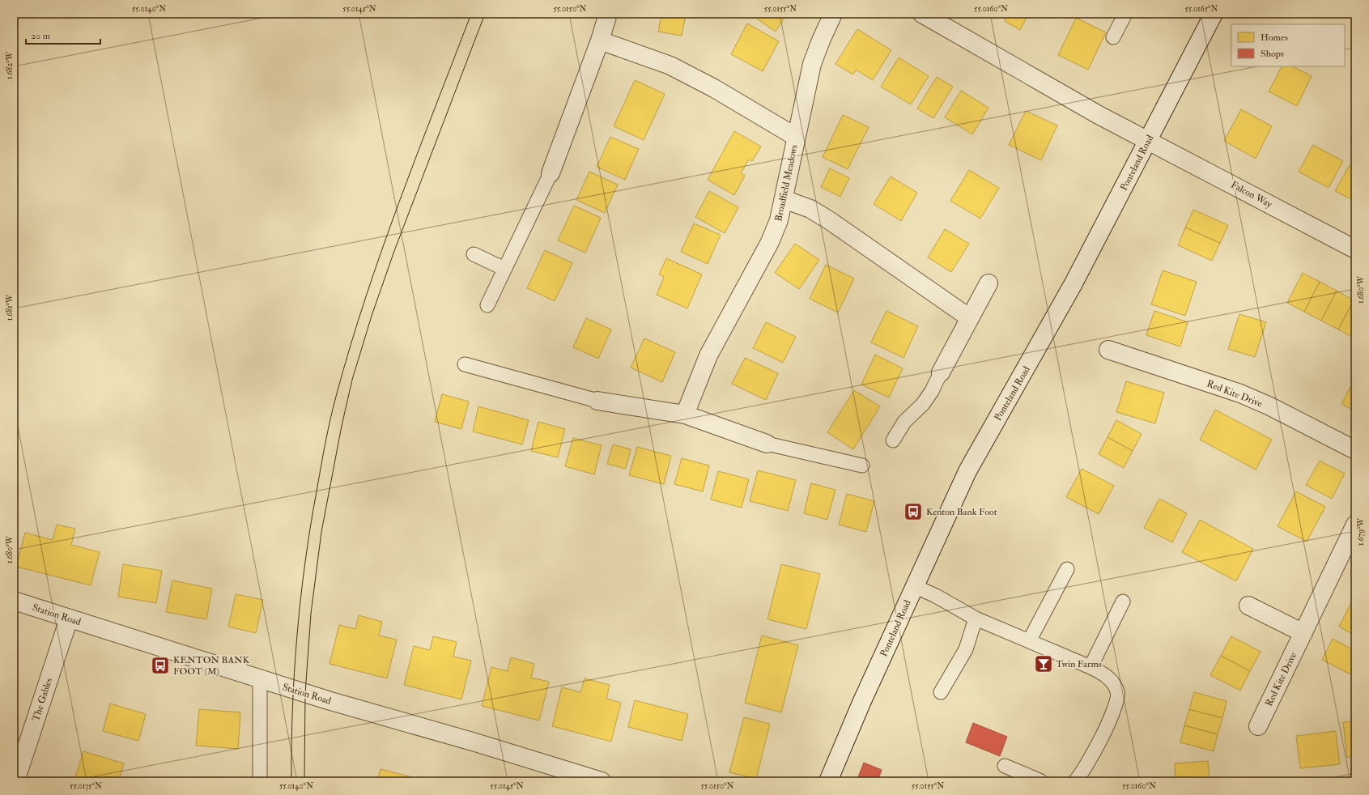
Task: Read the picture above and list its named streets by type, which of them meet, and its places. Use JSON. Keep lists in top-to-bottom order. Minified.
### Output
{"streets":{"street":["Ponteland Road","Broadfield Meadows","Falcon Way","Red Kite Drive","Station Road","The Gables"]},"crossings":[["Ponteland Road","Falcon Way"],["Station Road","The Gables"]],"places":{"bus stop":["Kenton Bank Foot","KENTON BANK FOOT (M)"],"bar":["Twin Farms"]},"legend":["Homes","Shops"],"scale_bar":"20 m","coordinates":["55.0140°N","55.0145°N","55.0150°N","55.0155°N","55.0160°N","55.0165°N","1.682°W","1.680°W","1.681°W","1.679°W","55.0135°N"]}
